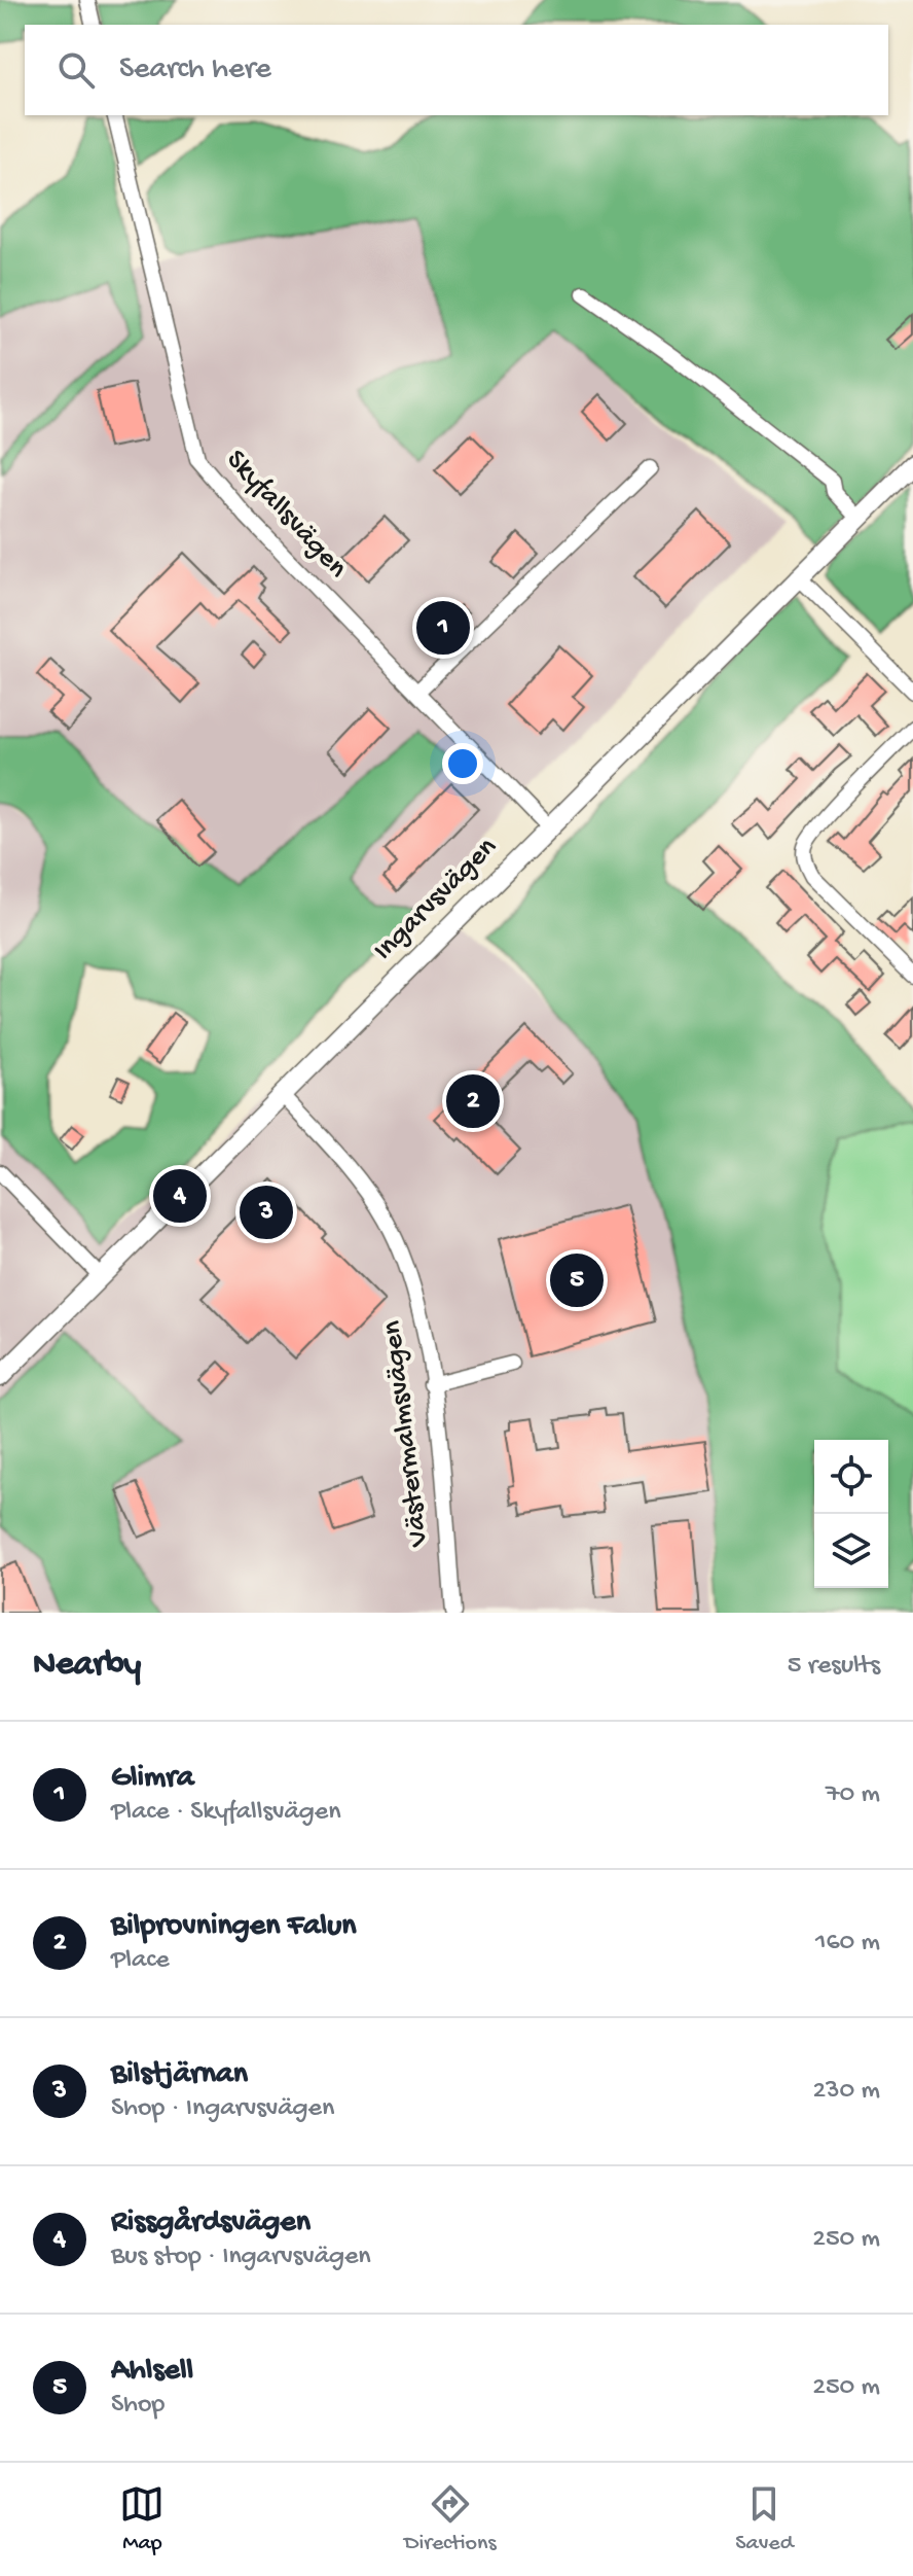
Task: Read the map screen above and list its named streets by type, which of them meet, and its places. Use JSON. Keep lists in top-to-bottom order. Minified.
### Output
{"streets":{"street":["Skyfallsvägen","Ingarvsvägen","Västermalmsvägen"]},"crossings":[["Skyfallsvägen","Ingarvsvägen"],["Ingarvsvägen","Västermalmsvägen"]],"page":{"search":"Search here","pins":["1","2","4","3","5"],"heading":["Nearby","5 results"],"list":[{"mark":"1","name":"Glimra","note":"Place · Skyfallsvägen","value":"70 m"},{"mark":"2","name":"Bilprovningen Falun","note":"Place","value":"160 m"},{"mark":"3","name":"Bilstjärnan","note":"Shop · Ingarvsvägen","value":"230 m"},{"mark":"4","name":"Rissgårdsvägen","note":"Bus stop · Ingarvsvägen","value":"250 m"},{"mark":"5","name":"Ahlsell","note":"Shop","value":"250 m"}],"nav":["Map","Directions","Saved"]}}
